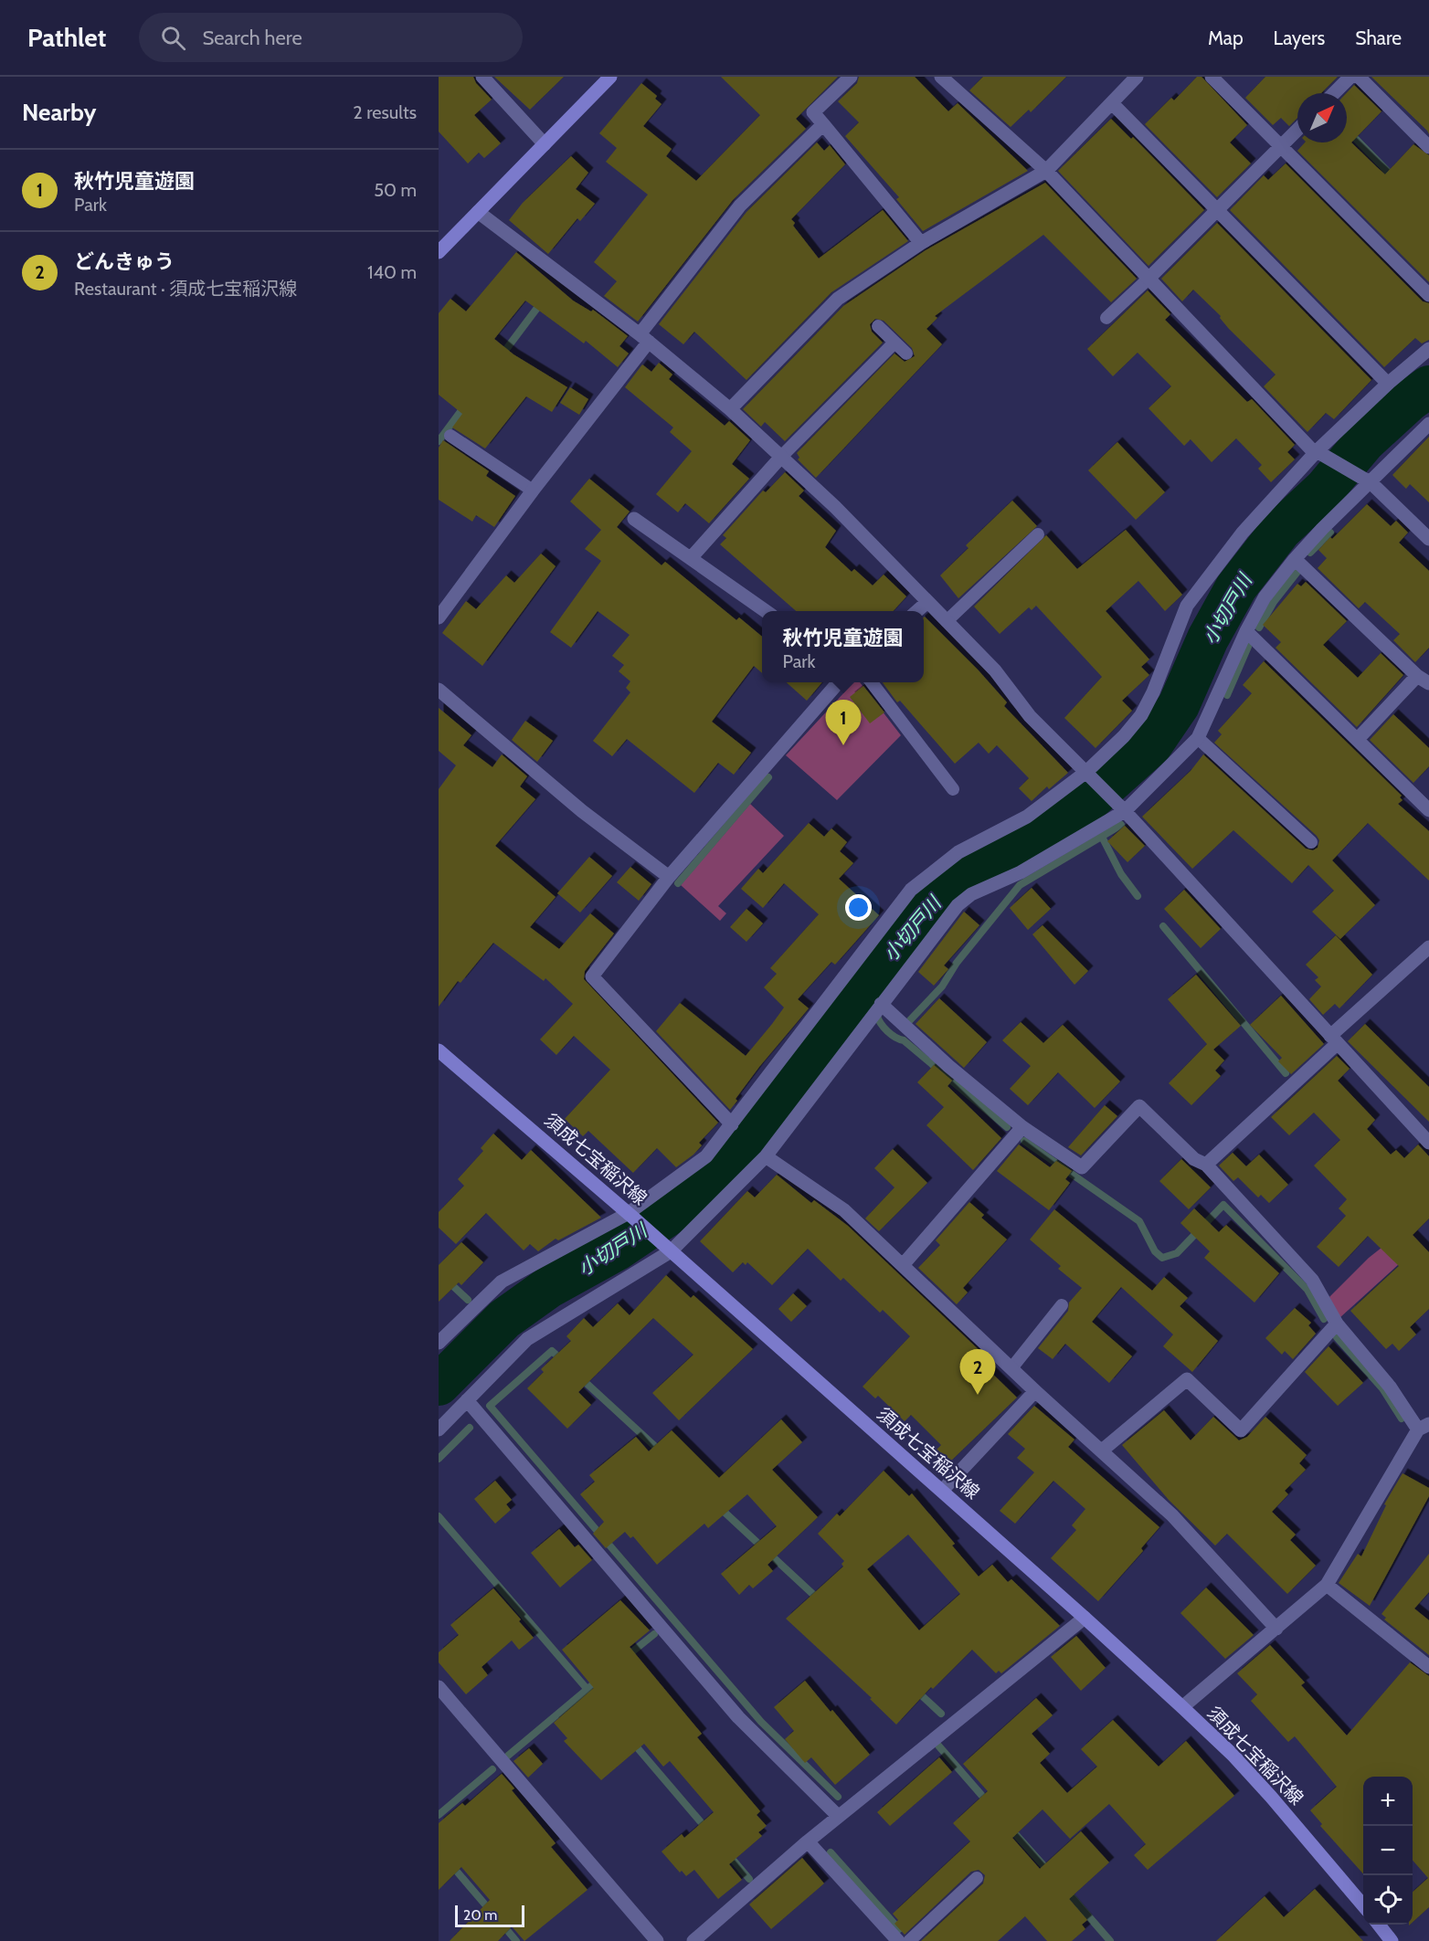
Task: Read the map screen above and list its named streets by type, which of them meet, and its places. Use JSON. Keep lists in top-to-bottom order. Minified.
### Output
{"streets":{"main road":["須成七宝稲沢線"]},"water":["小切戸川"],"scale_bar":"20 m","north":"top right","page":{"header":"Pathlet","search":"Search here","nav":["Map","Layers","Share"],"heading":["Nearby","2 results"],"list":[{"mark":"1","name":"秋竹児童遊園","note":"Park","value":"50 m"},{"mark":"2","name":"どんきゅう","note":"Restaurant · 須成七宝稲沢線","value":"140 m"}],"popup":["秋竹児童遊園","Park"],"pins":["1","2"],"map_buttons":["+","−"],"scale":"20 m"}}
